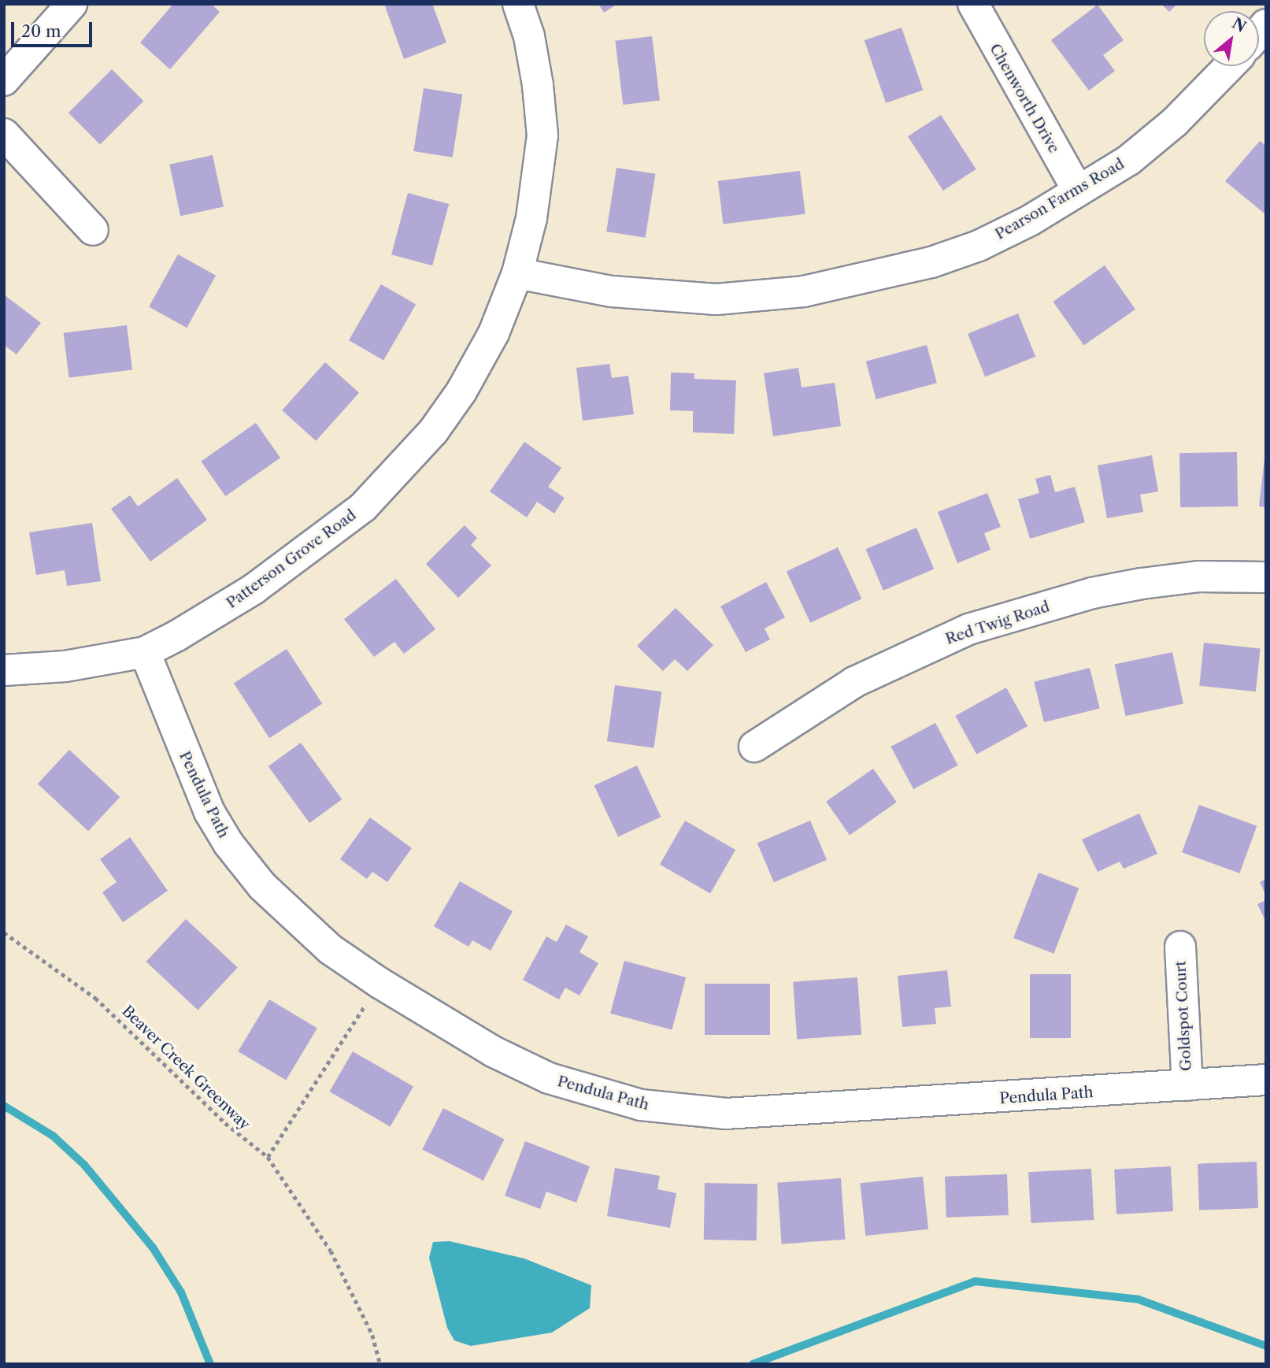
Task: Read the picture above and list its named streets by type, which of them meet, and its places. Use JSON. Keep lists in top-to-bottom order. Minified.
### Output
{"streets":{"street":["Chenworth Drive","Pearson Farms Road","Patterson Grove Road","Red Twig Road","Pendula Path","Goldspot Court"],"path":["Beaver Creek Greenway"]},"crossings":[["Chenworth Drive","Pearson Farms Road"],["Pearson Farms Road","Patterson Grove Road"],["Patterson Grove Road","Pendula Path"],["Pendula Path","Goldspot Court"]],"scale_bar":"20 m","north":"top right"}
